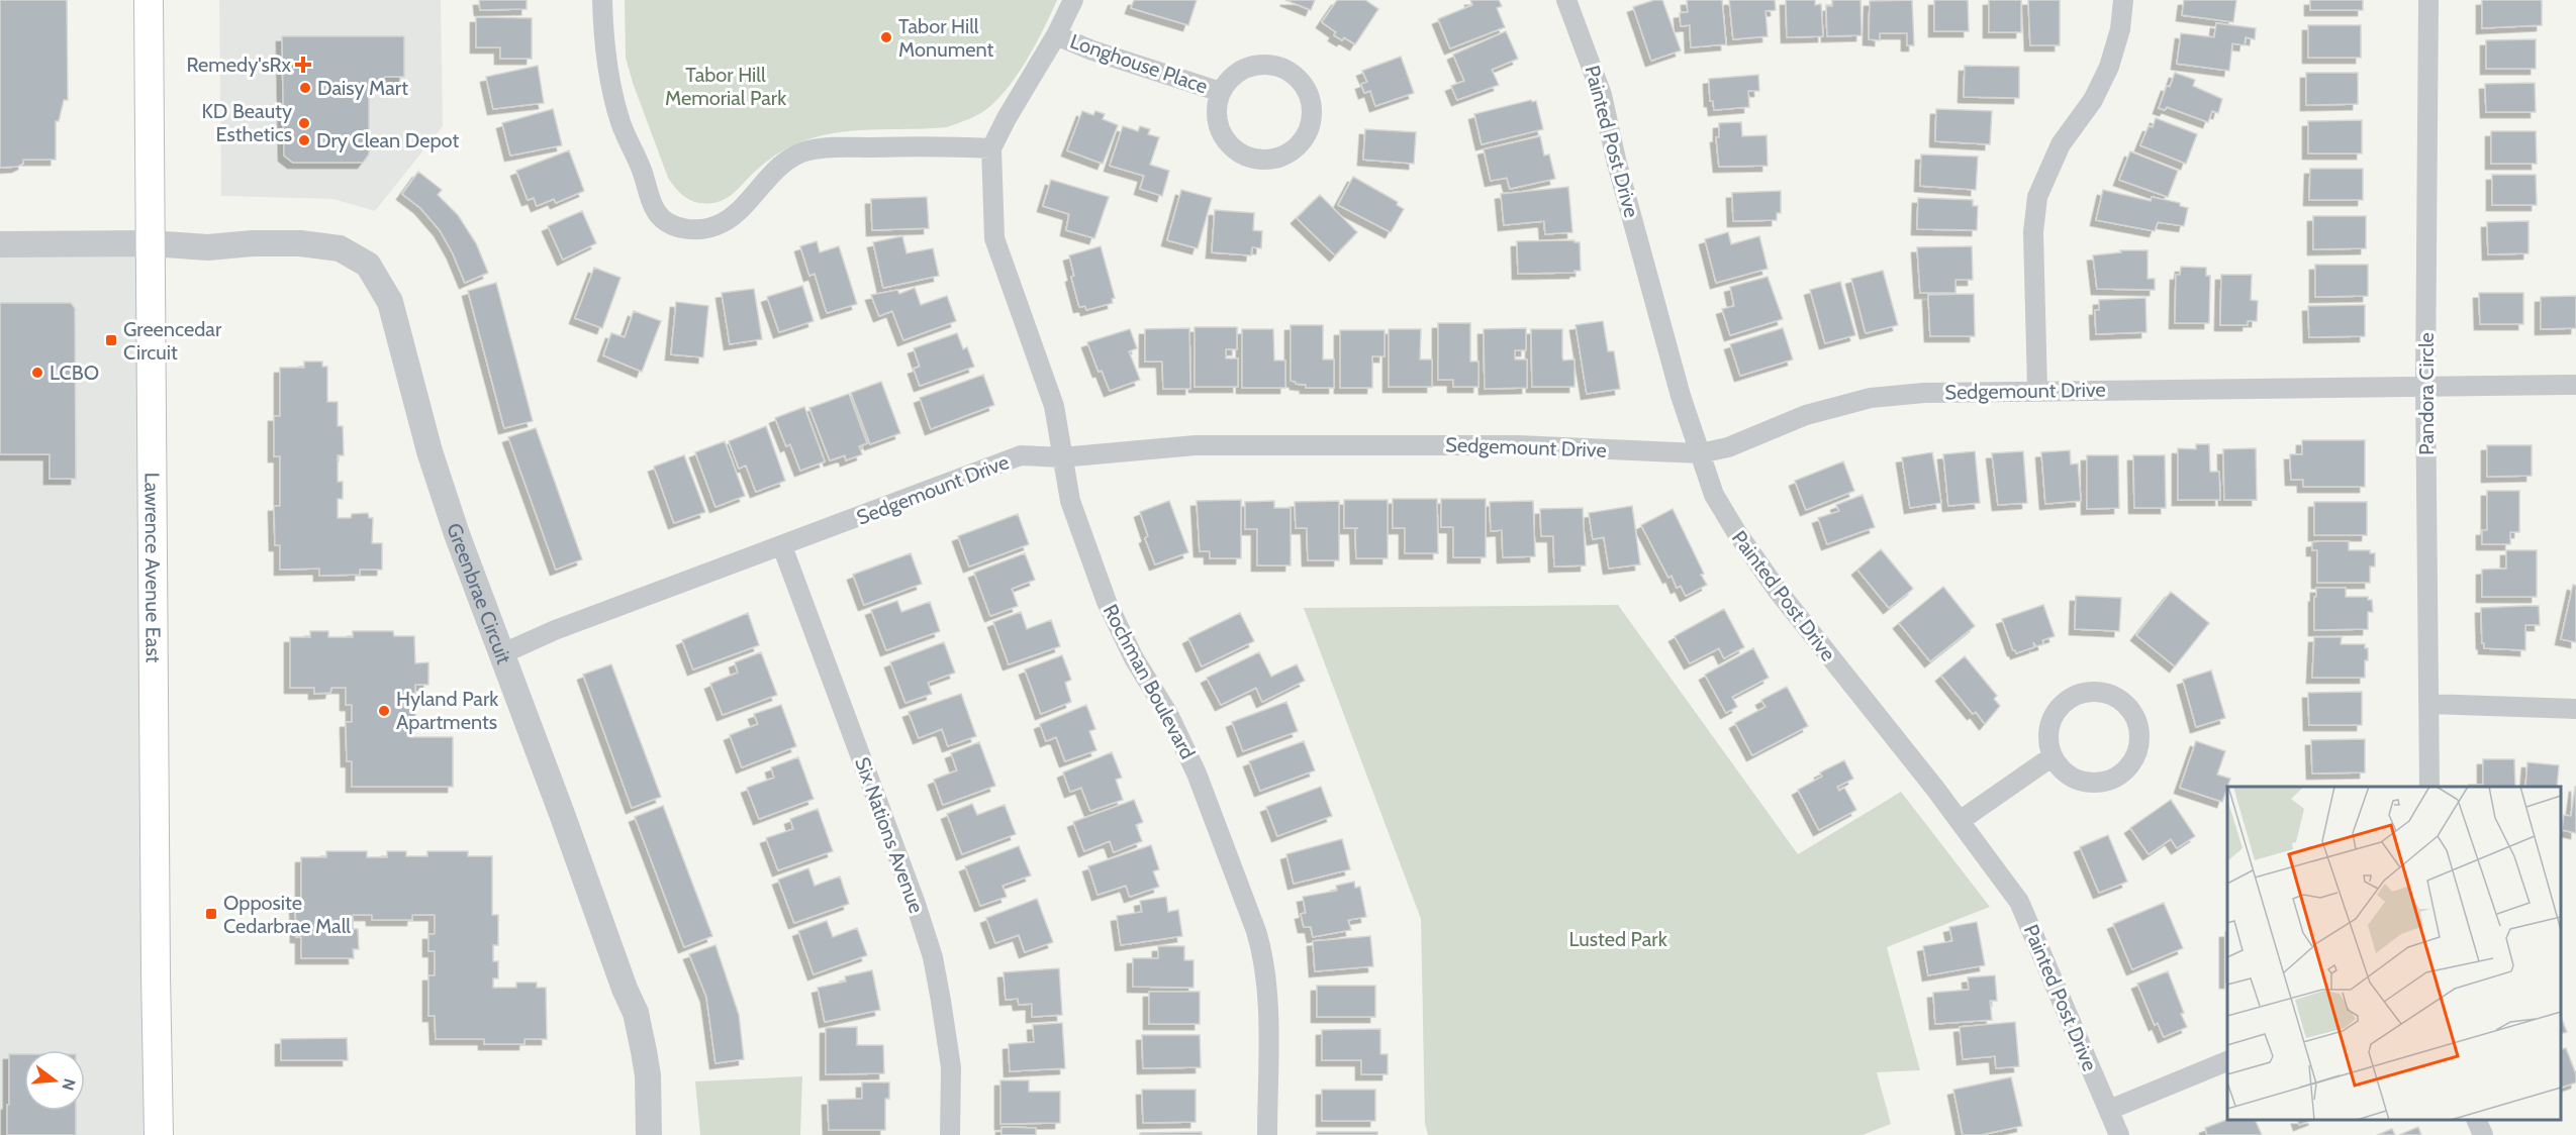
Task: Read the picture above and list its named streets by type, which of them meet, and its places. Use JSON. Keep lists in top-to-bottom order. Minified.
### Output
{"streets":{"main road":["Lawrence Avenue East"],"street":["Longhouse Place","Painted Post Drive","Sedgemount Drive","Pandora Circle","Greenbrae Circuit","Rochman Boulevard","Six Nations Avenue"]},"crossings":[["Longhouse Place","Rochman Boulevard"],["Painted Post Drive","Sedgemount Drive"],["Sedgemount Drive","Pandora Circle"],["Sedgemount Drive","Greenbrae Circuit"],["Sedgemount Drive","Rochman Boulevard"],["Sedgemount Drive","Six Nations Avenue"],["Lawrence Avenue East","Greenbrae Circuit"]],"parks":["Tabor Hill Memorial Park","Lusted Park"],"places":{"other":["Tabor Hill Monument","Daisy Mart","KD Beauty Esthetics","Dry Clean Depot","LCBO","Hyland Park Apartments"],"health":["Remedy'sRx"],"transit":["Greencedar Circuit","Opposite Cedarbrae Mall"]},"north":"right"}
